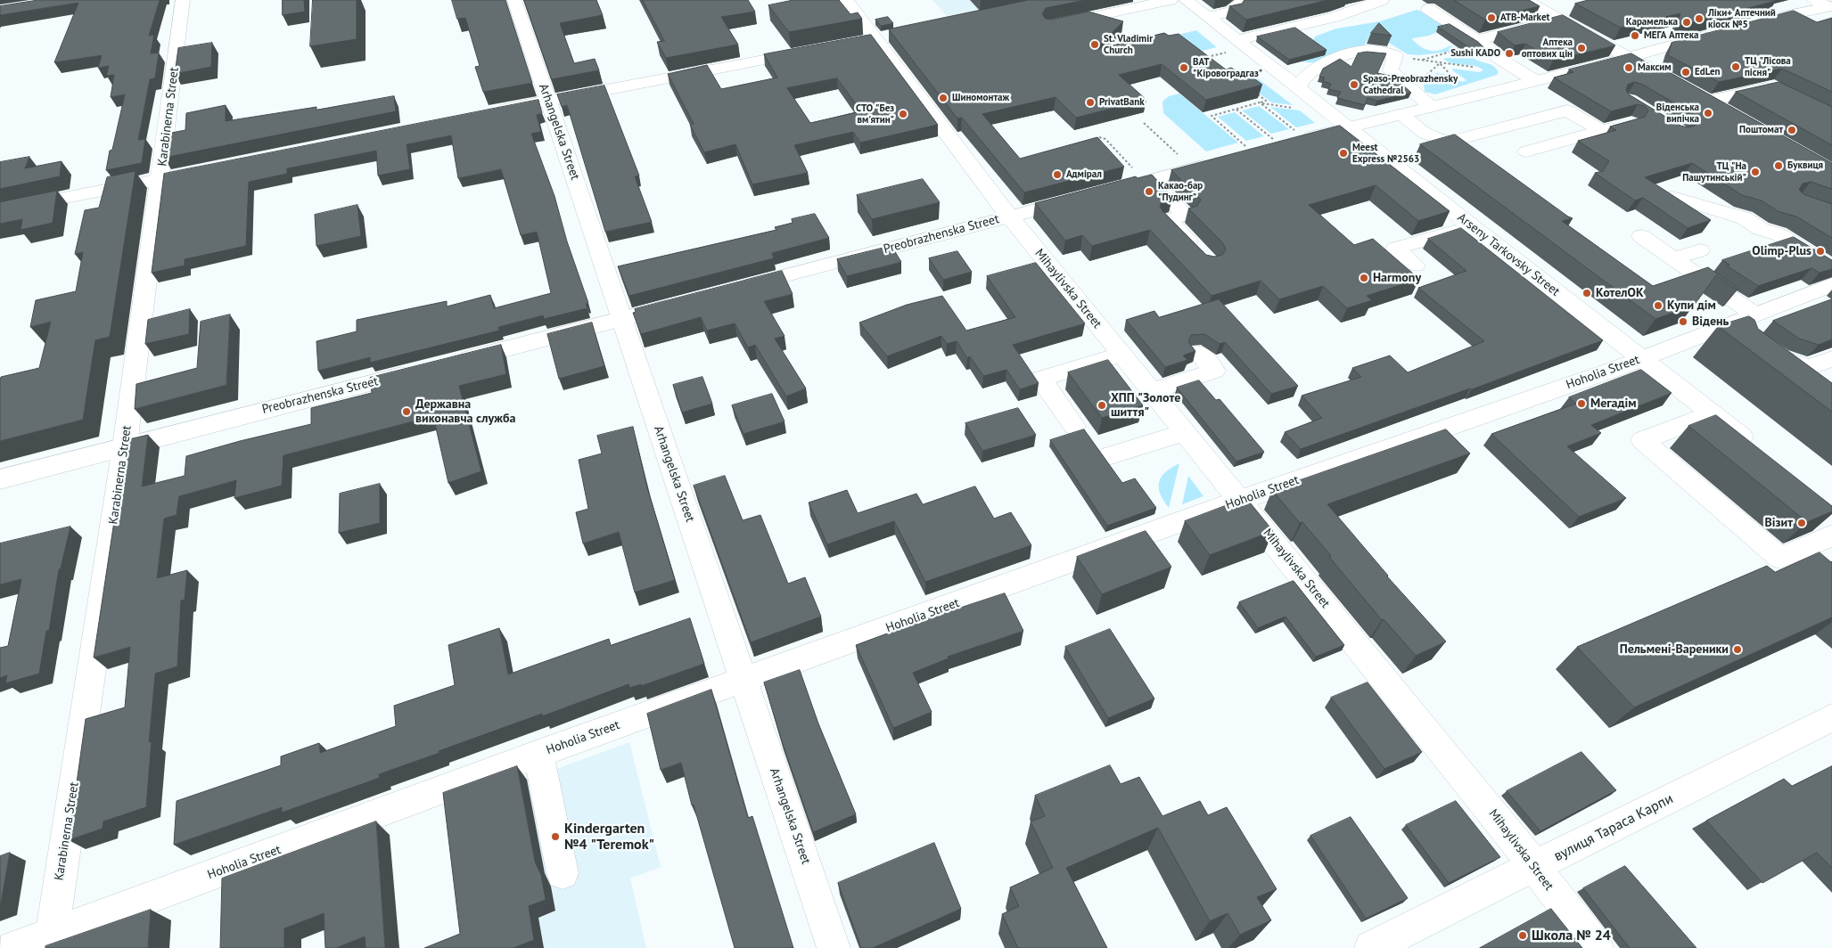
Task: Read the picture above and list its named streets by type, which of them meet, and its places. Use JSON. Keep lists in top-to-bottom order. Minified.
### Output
{"streets":{"street":["Karabinerna Street","Arhangelska Street","Preobrazhenska Street","Arseny Tarkovsky Street","Mihaylivska Street","Hoholia Street","вулиця Тараса Карпи"]},"crossings":[["Karabinerna Street","Preobrazhenska Street"],["Karabinerna Street","Hoholia Street"],["Arhangelska Street","Hoholia Street"],["Preobrazhenska Street","Mihaylivska Street"],["Arseny Tarkovsky Street","Hoholia Street"],["Mihaylivska Street","Hoholia Street"],["Mihaylivska Street","вулиця Тараса Карпи"]],"places":["ATB-Market","Ліки+ Аптечний кіоск №5","Карамелька","МЕГА Аптека","St. Vladimir Church","Аптека оптових цін","Sushi KADO","ТЦ \"Лісова пісня\"","ВАТ \"Кіровоградгаз\"","Максим","EdLen","Spaso-Preobrazhensky Cathedral","Шиномонтаж","PrivatBank","Віденська випічка","СТО \"Без вм'ятин\"","Поштомат","Meest Express №2563","Буквиця","ТЦ \"На Пашутинській\"","Адмірал","Какао-бар \"Пудинг\"","Olimp-Plus","Harmony","КотелОК","Купи дім","Відень","Мегадім","ХПП \"Золоте шиття\"","Державна виконавча служба","Візит","Пельмені-Вареники","Kindergarten №4 \"Teremok\"","Школа № 24"]}
